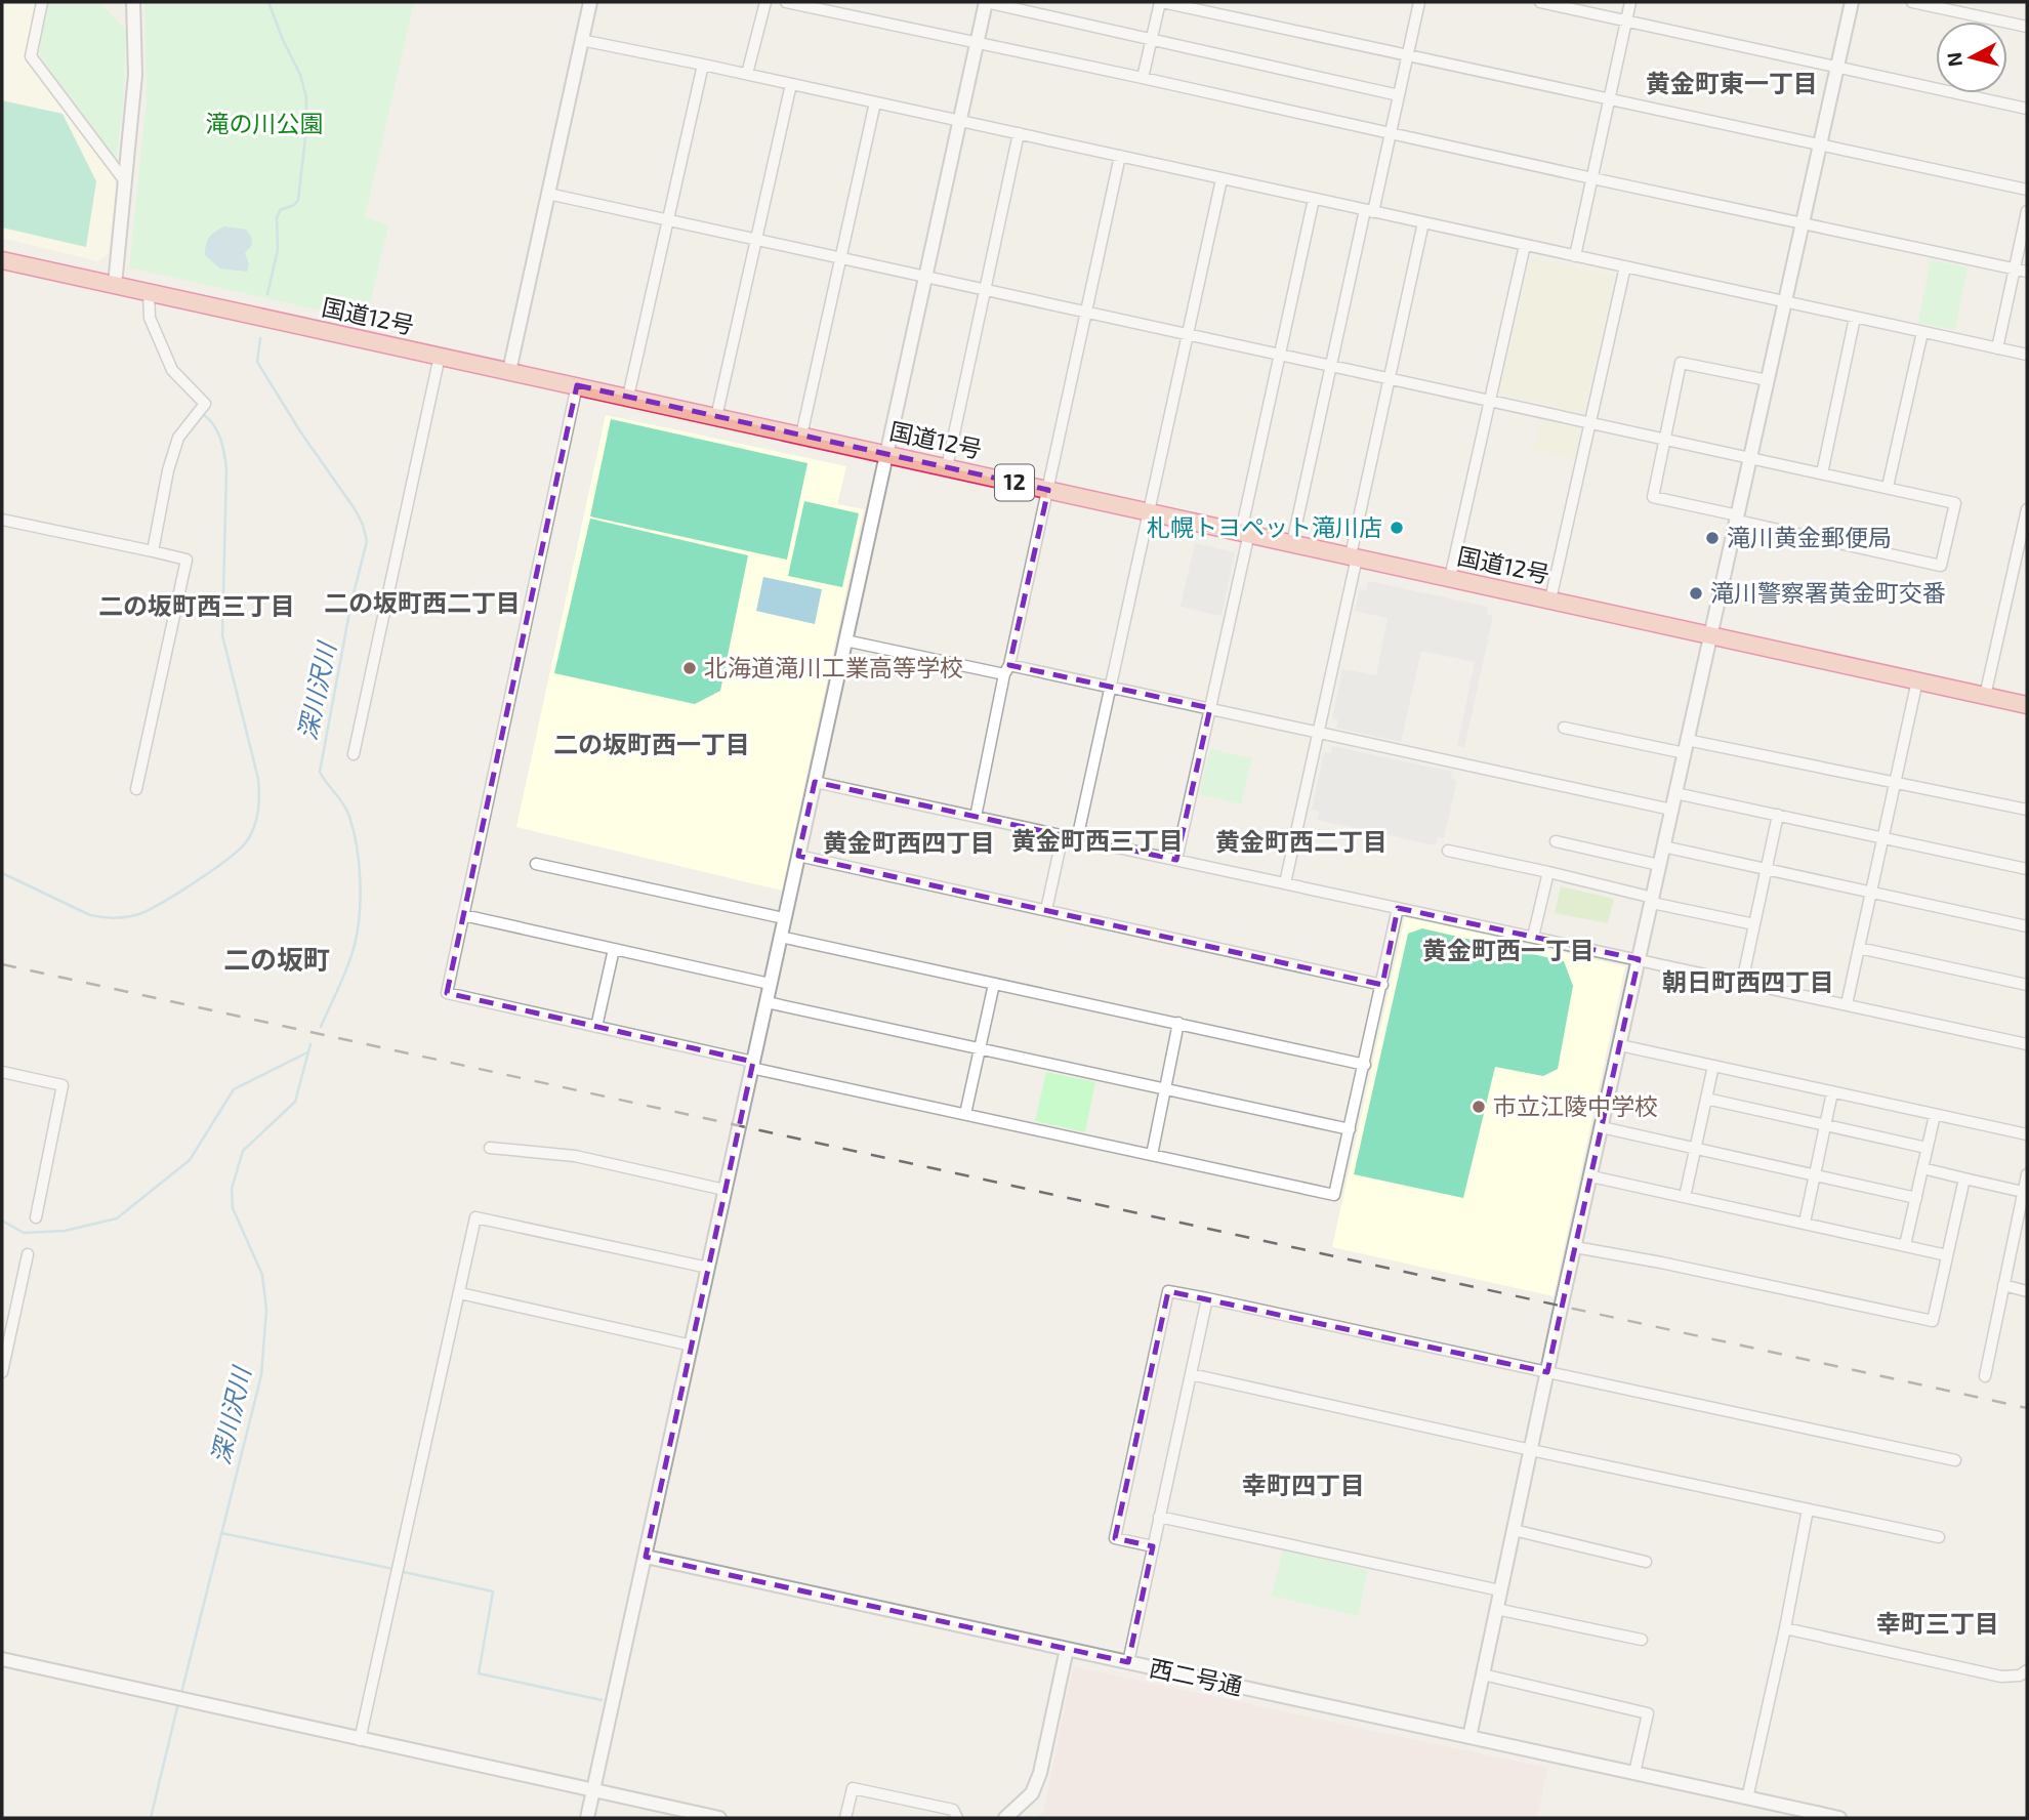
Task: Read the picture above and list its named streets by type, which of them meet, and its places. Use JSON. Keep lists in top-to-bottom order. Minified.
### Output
{"streets":{"highway":["国道12号","12"],"street":["西二号通"]},"districts":["黄金町東一丁目","二の坂町西二丁目","二の坂町西三丁目","二の坂町西一丁目","黄金町西三丁目","黄金町西二丁目","黄金町西四丁目","黄金町西一丁目","二の坂町","朝日町西四丁目","幸町四丁目","幸町三丁目"],"water":["深川沢川"],"parks":["滝の川公園"],"places":["札幌トヨペット滝川店","滝川黄金郵便局","滝川警察署黄金町交番","北海道滝川工業高等学校","市立江陵中学校"],"north":"left"}
